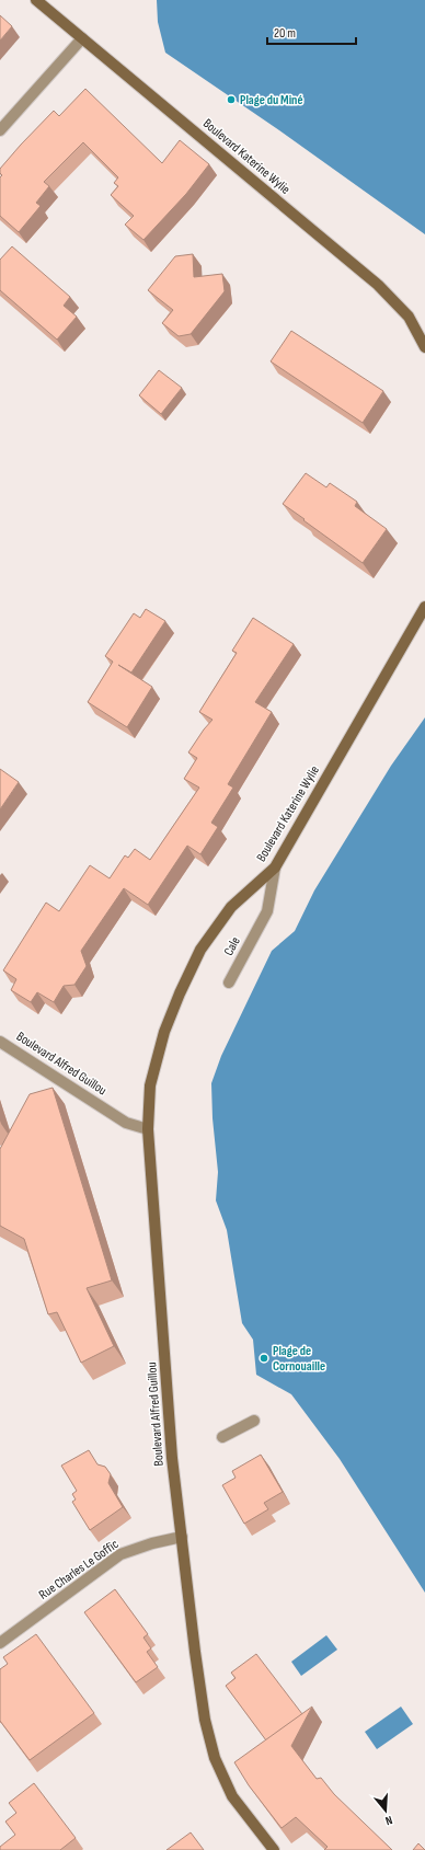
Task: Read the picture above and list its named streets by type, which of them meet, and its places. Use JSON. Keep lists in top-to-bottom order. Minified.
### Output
{"streets":{"street":["Boulevard Katerine Wylie","Cale","Boulevard Alfred Guillou","Rue Charles Le Goffic"]},"crossings":[["Boulevard Katerine Wylie","Cale"],["Boulevard Katerine Wylie","Boulevard Alfred Guillou"],["Boulevard Alfred Guillou","Rue Charles Le Goffic"]],"places":["Plage du Miné","Plage de Cornouaille"],"scale_bar":"20 m","north":"bottom"}
